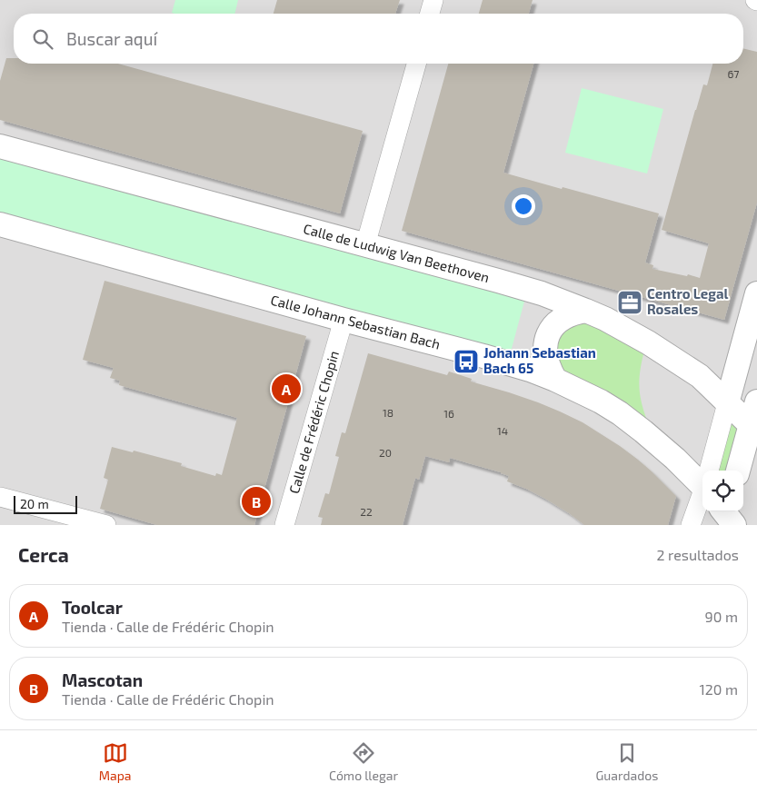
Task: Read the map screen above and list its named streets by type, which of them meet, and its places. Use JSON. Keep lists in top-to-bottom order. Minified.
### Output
{"streets":{"street":["Calle de Ludwig Van Beethoven","Calle Johann Sebastian Bach","Calle de Frédéric Chopin"]},"crossings":[["Calle Johann Sebastian Bach","Calle de Frédéric Chopin"]],"places":{"office":["Centro Legal Rosales"],"bus stop":["Johann Sebastian Bach 65"]},"house_numbers":["67","18","16","14","20","22"],"scale_bar":"20 m","page":{"search":"Buscar aquí","pins":["A","B"],"scale":"20 m","heading":["Cerca","2 resultados"],"list":[{"mark":"A","name":"Toolcar","note":"Tienda · Calle de Frédéric Chopin","value":"90 m"},{"mark":"B","name":"Mascotan","note":"Tienda · Calle de Frédéric Chopin","value":"120 m"}],"nav":["Mapa","Cómo llegar","Guardados"]}}
